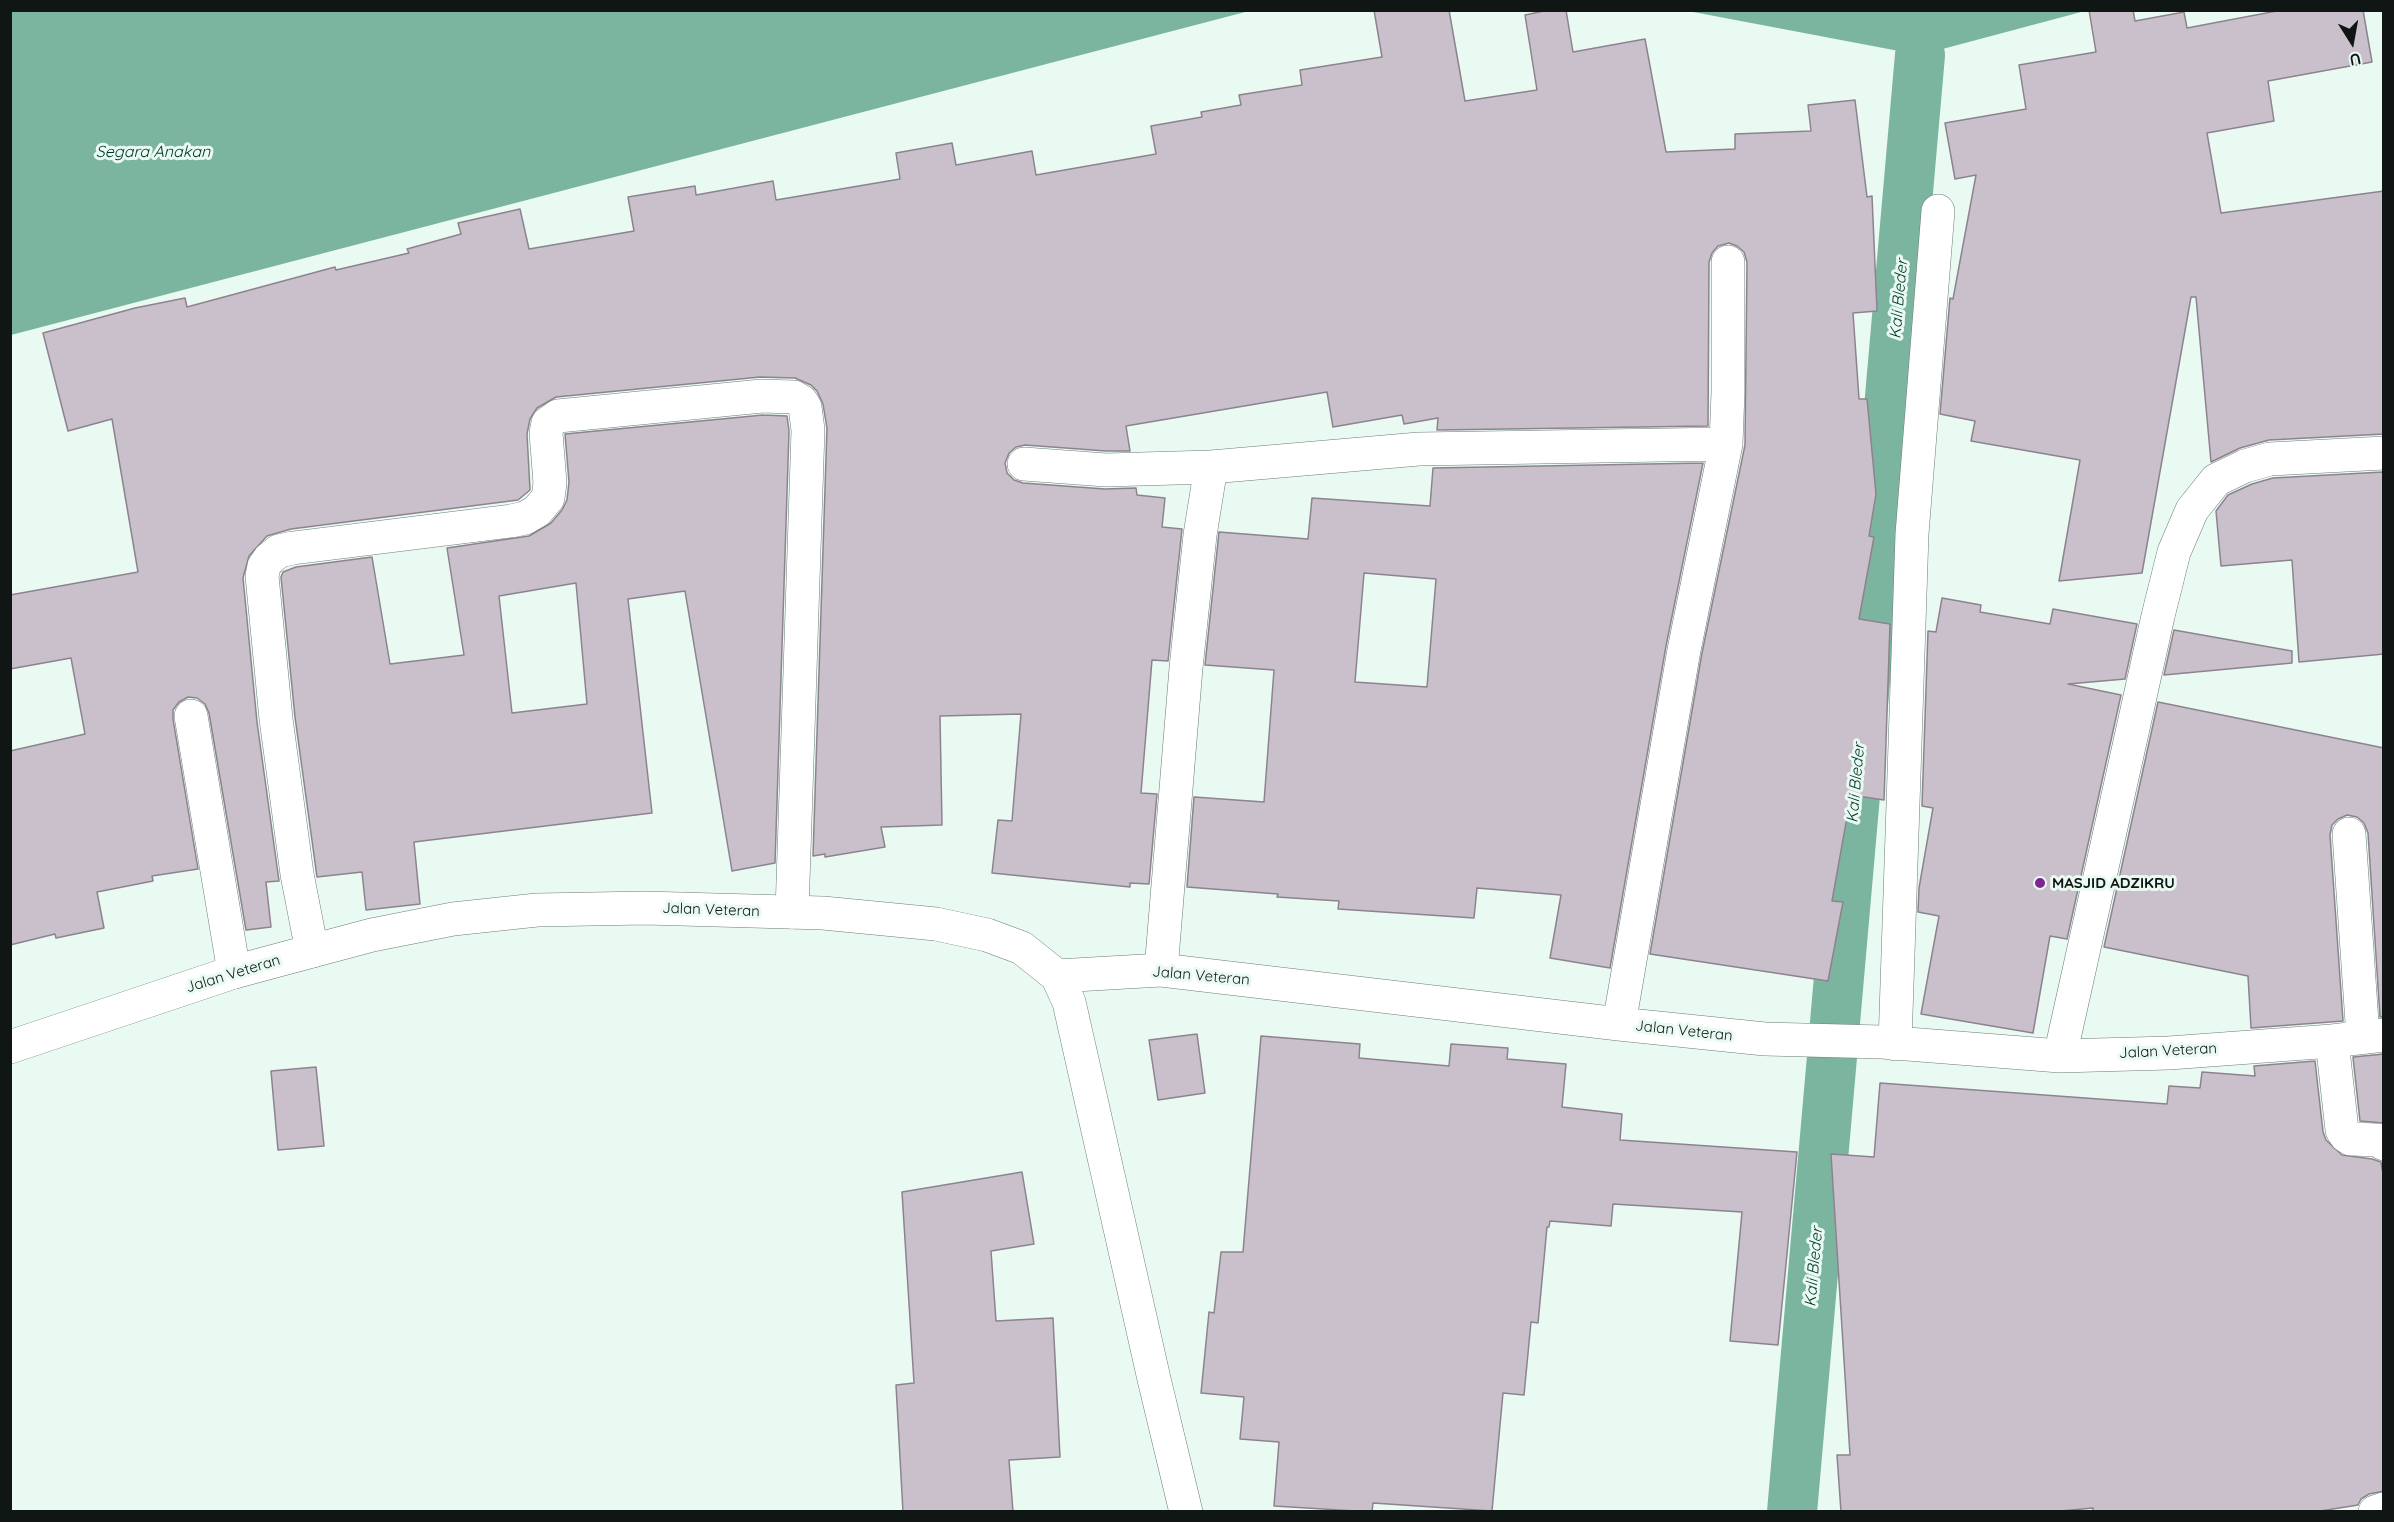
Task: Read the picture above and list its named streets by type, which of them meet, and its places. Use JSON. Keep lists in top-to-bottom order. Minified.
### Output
{"streets":{"street":["Jalan Veteran"]},"water":["Segara Anakan","Kali Bleder"],"places":["MASJID ADZIKRU"],"north":"bottom"}
